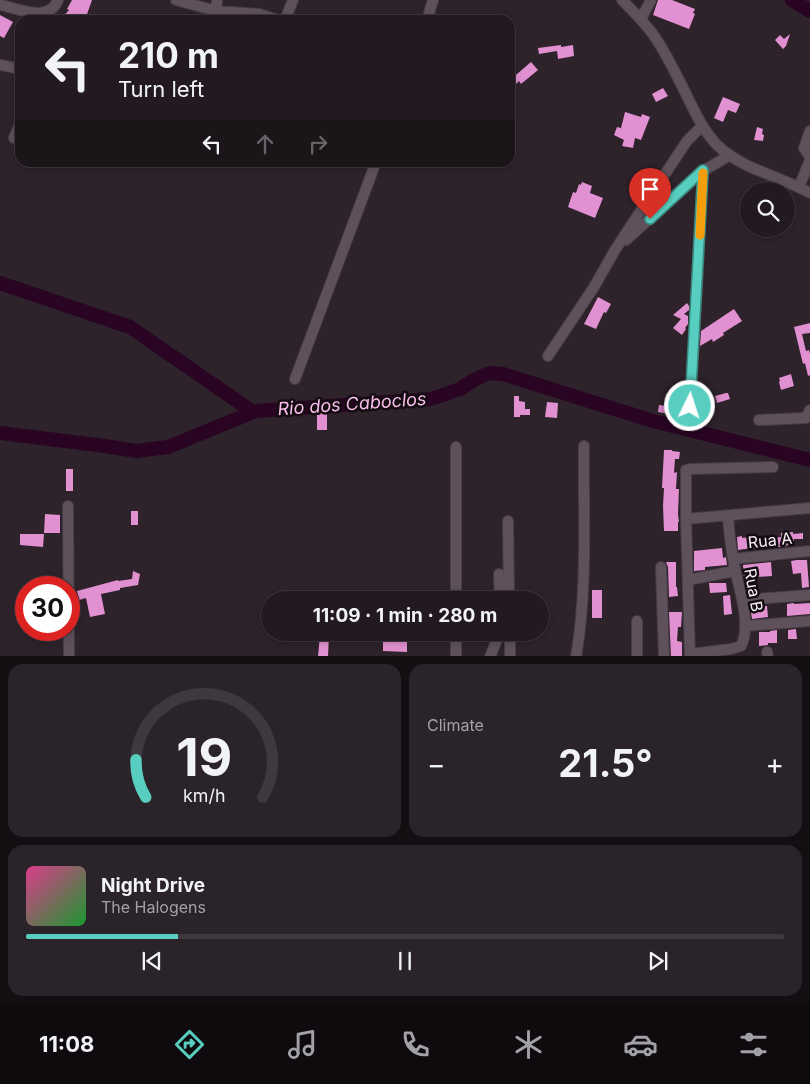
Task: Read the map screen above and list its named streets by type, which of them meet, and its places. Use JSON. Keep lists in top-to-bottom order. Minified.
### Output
{"streets":{"street":["Rua A","Rua B"]},"crossings":[["Rua A","Rua B"]],"water":["Rio dos Caboclos"],"page":{"turn":["210 m","Turn left"],"limit":"30","trip":"11:09 · 1 min · 280 m","tile":"Climate","heat":["−","21.5°","+"],"song":["Night Drive","The Halogens"],"tabs":"11:08","gauge":["19","km/h"]}}
